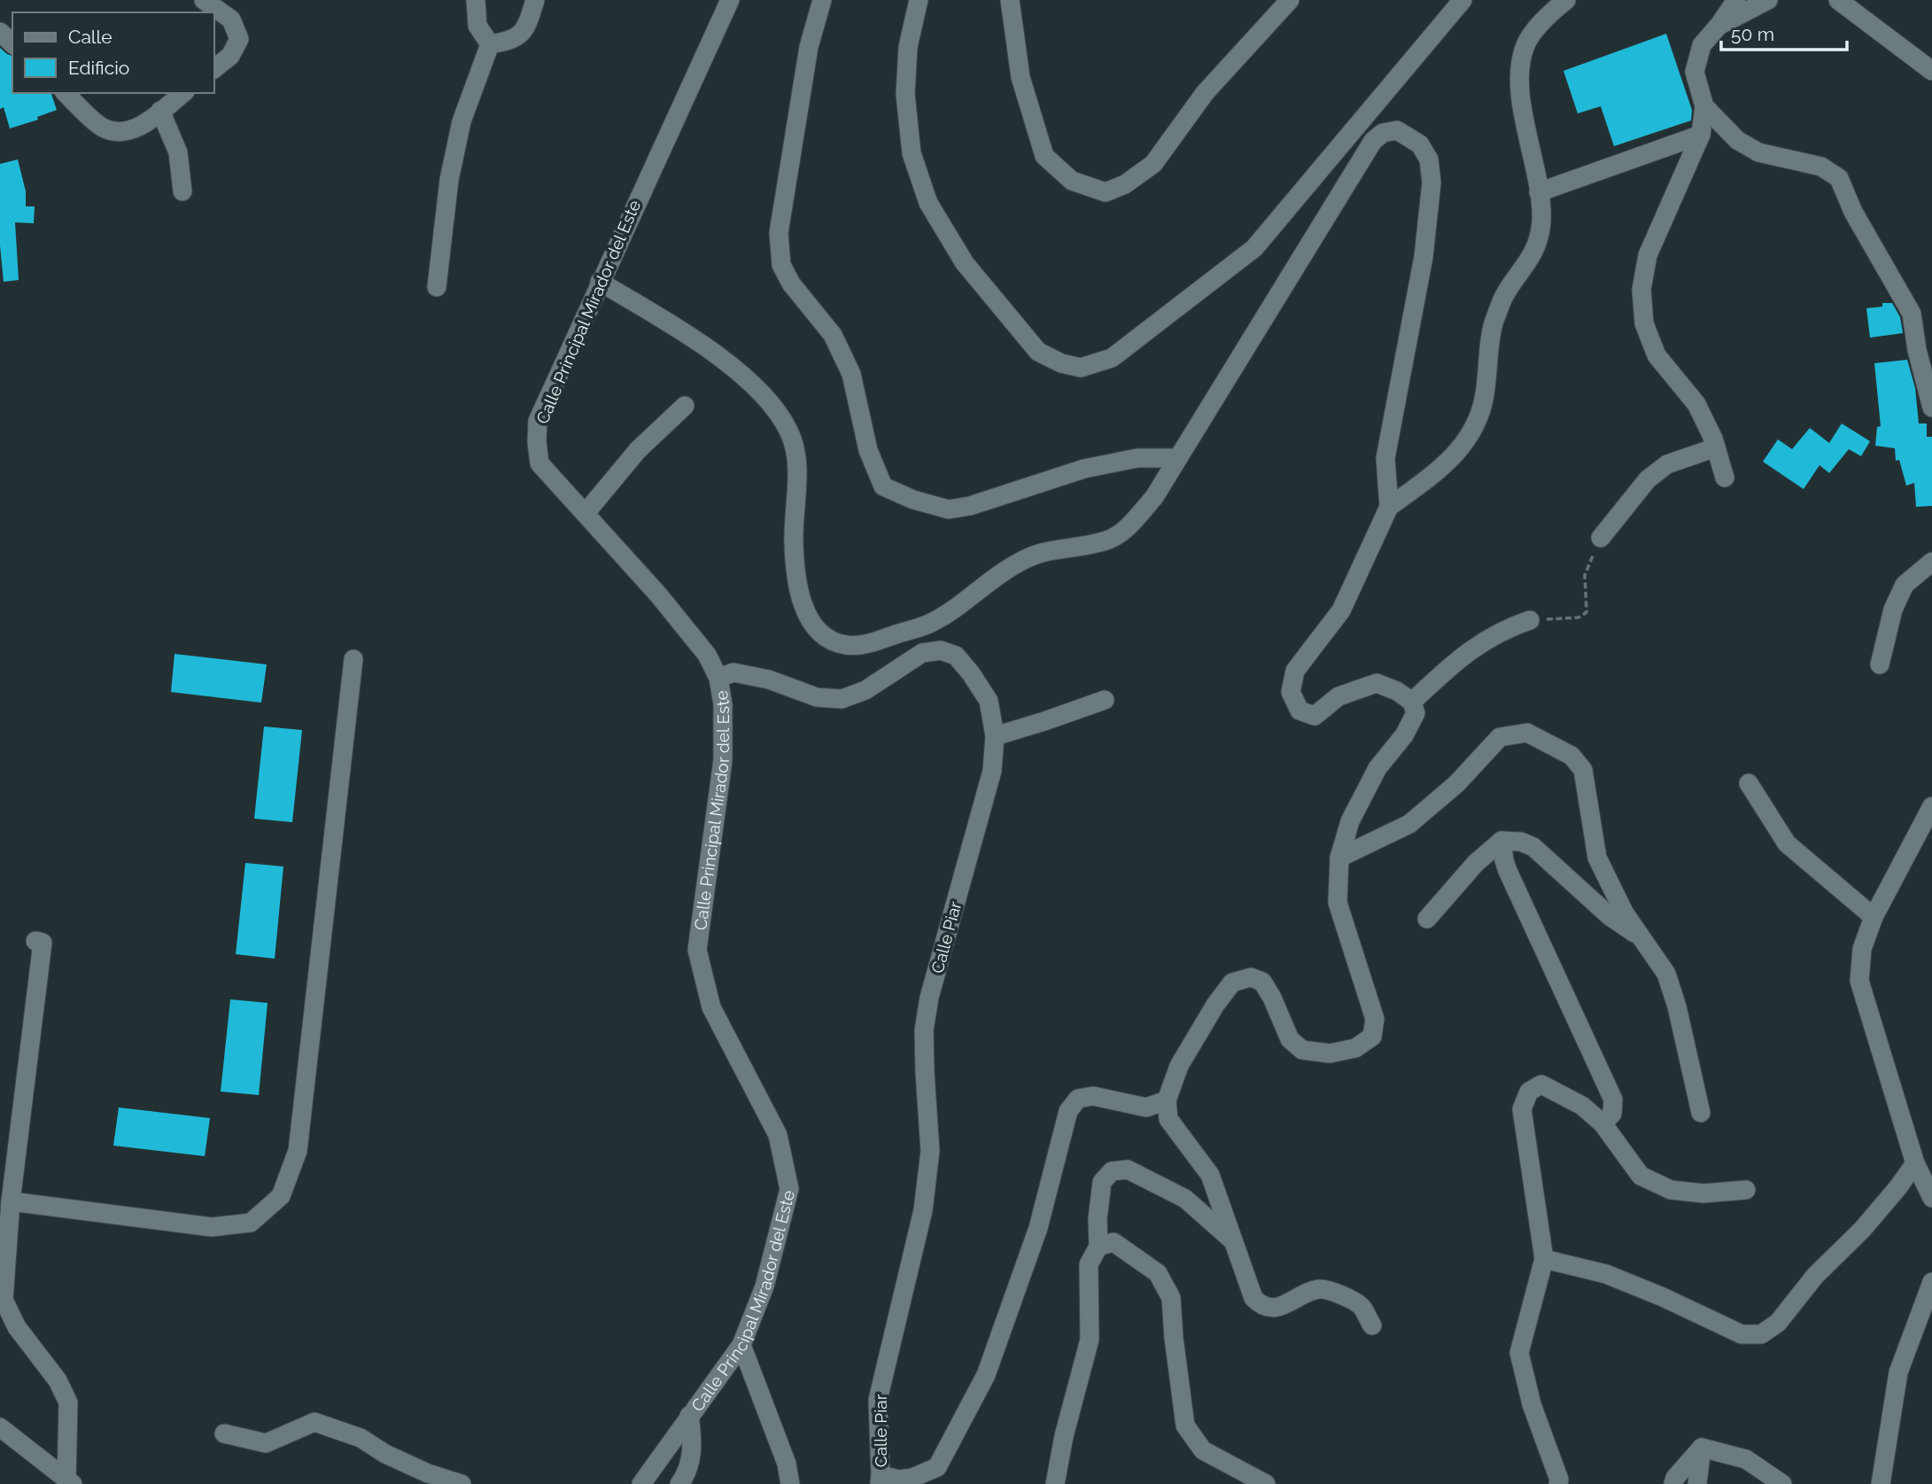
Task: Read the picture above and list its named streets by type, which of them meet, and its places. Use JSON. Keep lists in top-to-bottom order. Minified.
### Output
{"streets":{"street":["Calle Principal Mirador del Este","Calle Piar"]},"crossings":[["Calle Principal Mirador del Este","Calle Piar"]],"legend":["Calle","Edificio"],"scale_bar":"50 m"}
